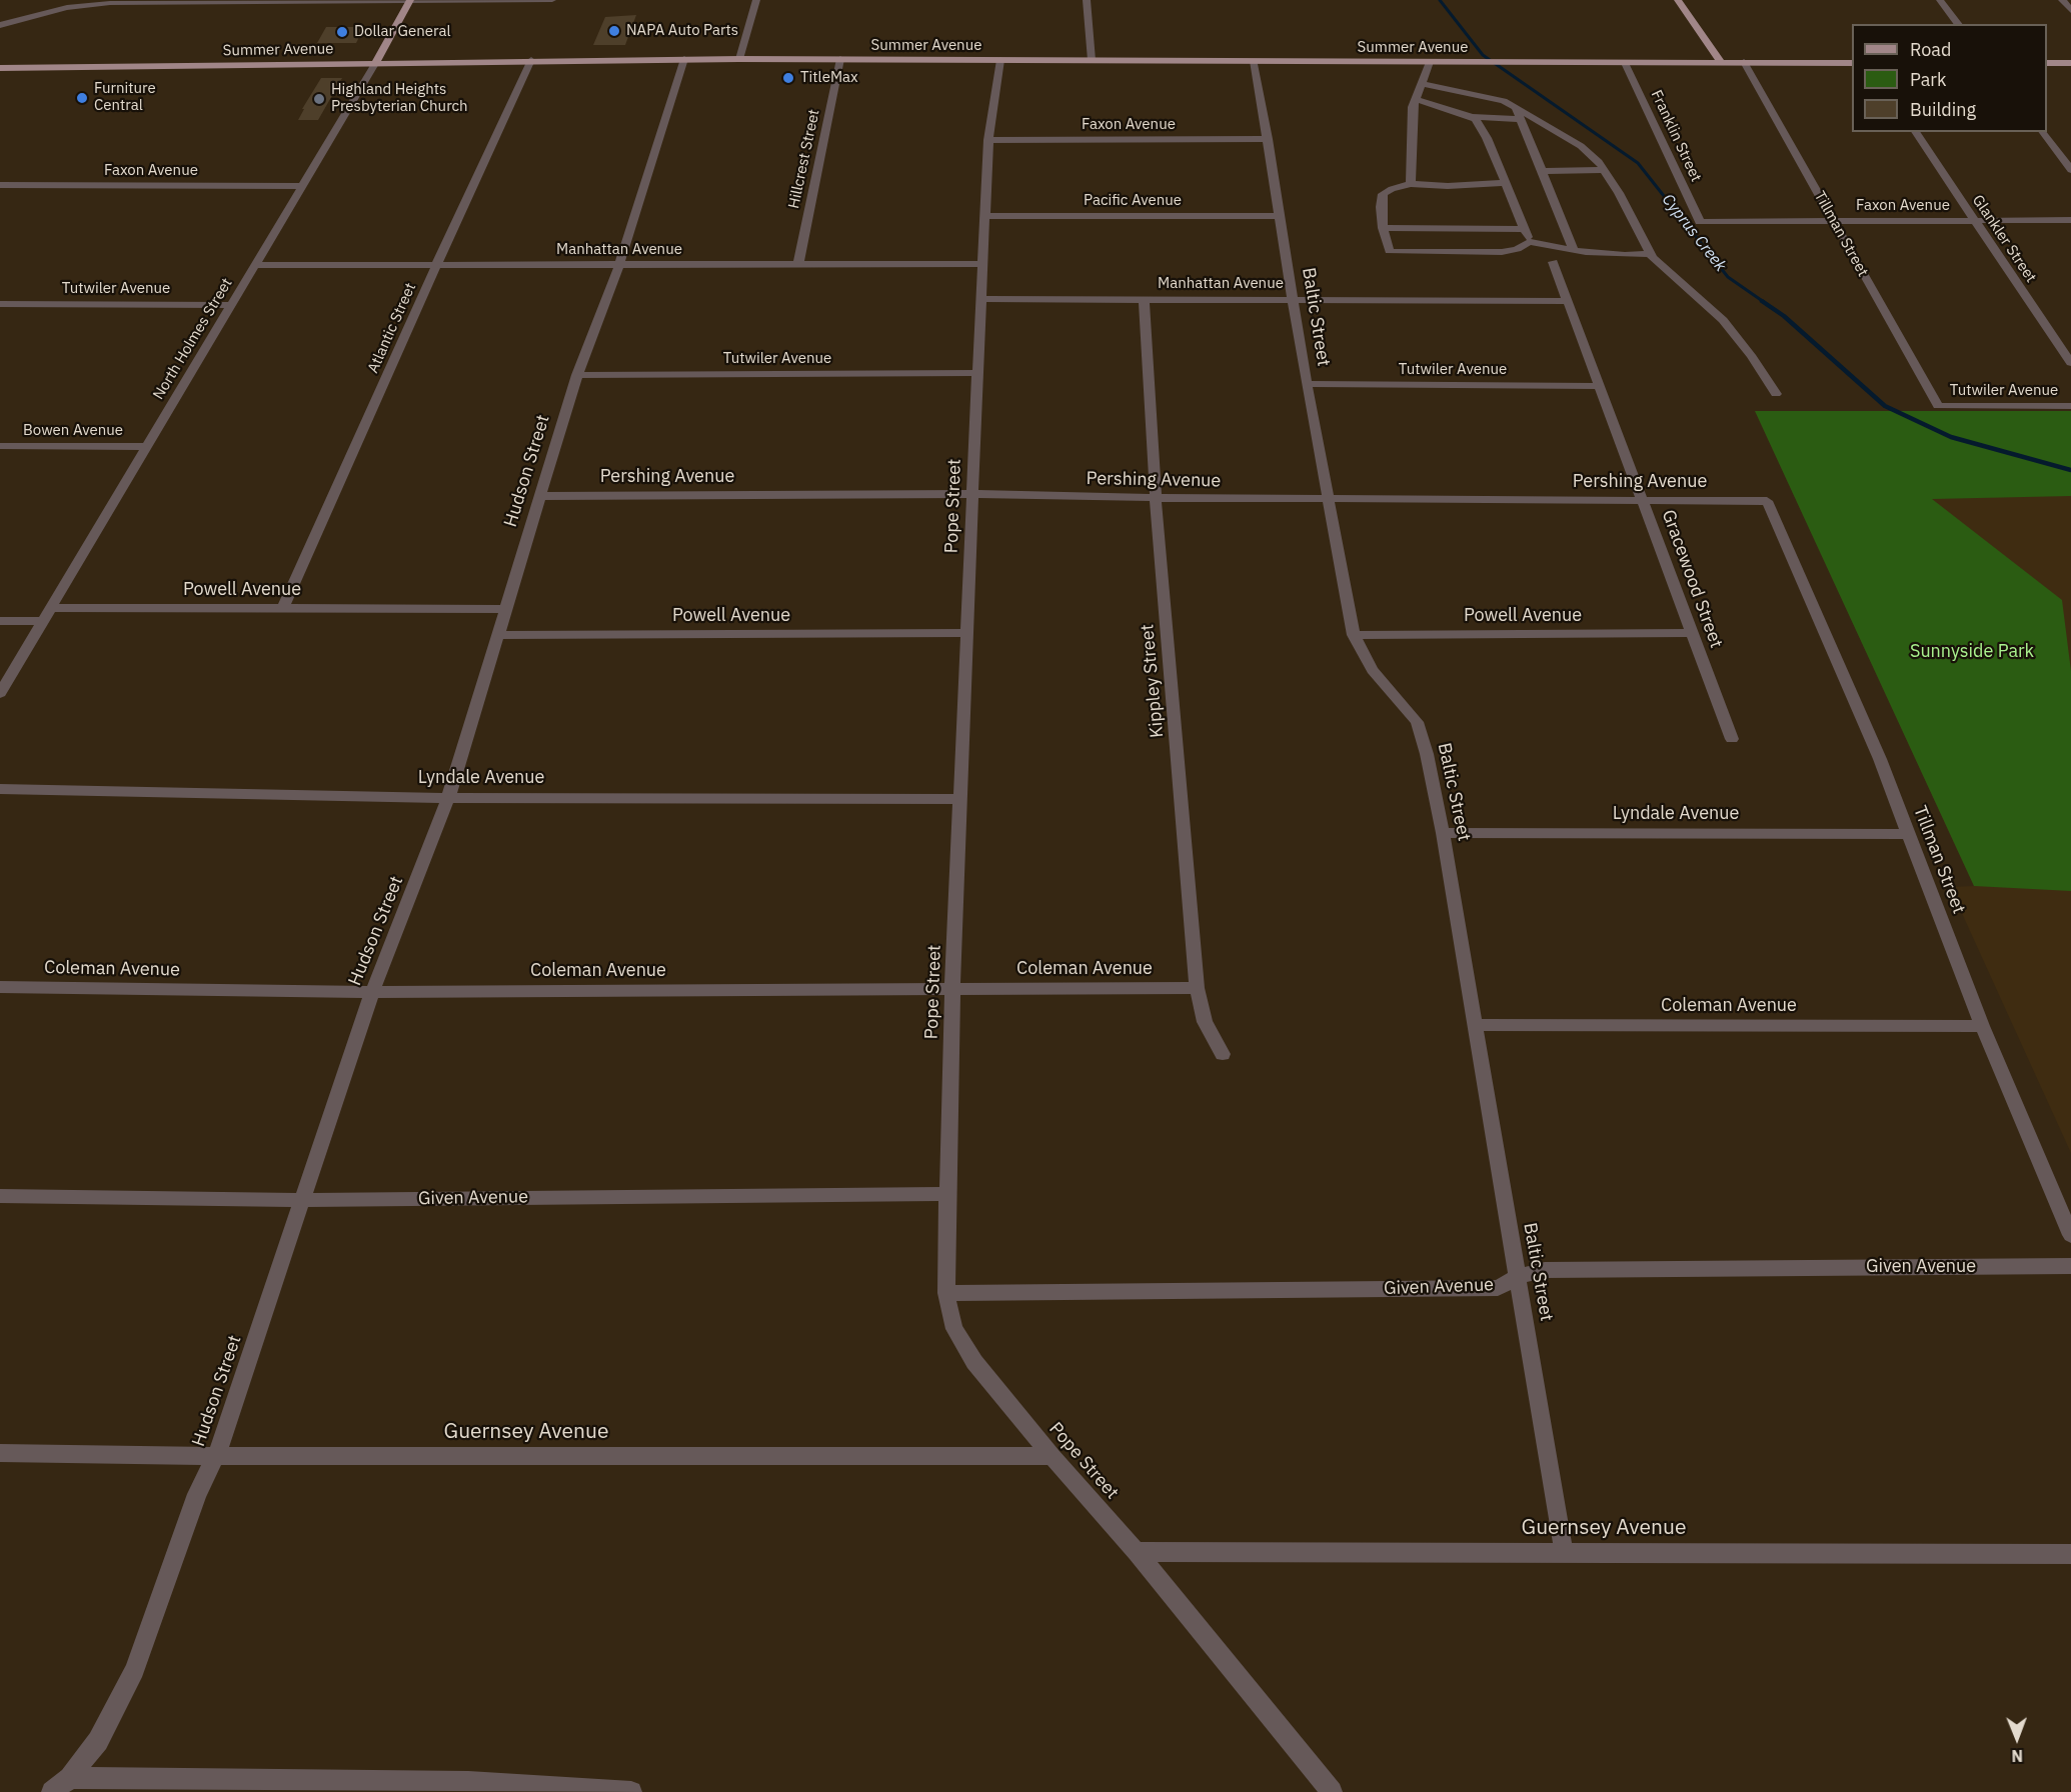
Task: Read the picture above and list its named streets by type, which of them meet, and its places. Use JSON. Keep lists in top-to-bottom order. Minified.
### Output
{"streets":{"main road":["Summer Avenue","North Holmes Street"],"street":["Faxon Avenue","Franklin Street","Hillcrest Street","Pacific Avenue","Tillman Street","Glankler Street","Manhattan Avenue","Tutwiler Avenue","Baltic Street","Atlantic Street","Bowen Avenue","Hudson Street","Pershing Avenue","Pope Street","Gracewood Street","Powell Avenue","Kippley Street","Lyndale Avenue","Coleman Avenue","Given Avenue","Guernsey Avenue"]},"crossings":[["Summer Avenue","Franklin Street"],["Summer Avenue","Hillcrest Street"],["Summer Avenue","Tillman Street"],["Summer Avenue","Baltic Street"],["Summer Avenue","Atlantic Street"],["Summer Avenue","North Holmes Street"],["Summer Avenue","Hudson Street"],["Summer Avenue","Pope Street"],["Faxon Avenue","Franklin Street"],["Faxon Avenue","Tillman Street"],["Faxon Avenue","Glankler Street"],["Faxon Avenue","Baltic Street"],["Faxon Avenue","North Holmes Street"],["Faxon Avenue","Pope Street"],["Hillcrest Street","Manhattan Avenue"],["Pacific Avenue","Baltic Street"],["Pacific Avenue","Pope Street"],["Tillman Street","Tutwiler Avenue"],["Tillman Street","Pershing Avenue"],["Tillman Street","Lyndale Avenue"],["Tillman Street","Coleman Avenue"],["Manhattan Avenue","Baltic Street"],["Manhattan Avenue","Atlantic Street"],["Manhattan Avenue","North Holmes Street"],["Manhattan Avenue","Hudson Street"],["Manhattan Avenue","Pope Street"],["Manhattan Avenue","Gracewood Street"],["Manhattan Avenue","Kippley Street"],["Tutwiler Avenue","Baltic Street"],["Tutwiler Avenue","North Holmes Street"],["Tutwiler Avenue","Hudson Street"],["Tutwiler Avenue","Pope Street"],["Tutwiler Avenue","Gracewood Street"],["Baltic Street","Pershing Avenue"],["Baltic Street","Powell Avenue"],["Baltic Street","Lyndale Avenue"],["Baltic Street","Coleman Avenue"],["Baltic Street","Given Avenue"],["Baltic Street","Guernsey Avenue"],["Atlantic Street","Powell Avenue"],["North Holmes Street","Bowen Avenue"],["North Holmes Street","Powell Avenue"],["Hudson Street","Pershing Avenue"],["Hudson Street","Powell Avenue"],["Hudson Street","Lyndale Avenue"],["Hudson Street","Coleman Avenue"],["Hudson Street","Given Avenue"],["Hudson Street","Guernsey Avenue"],["Pershing Avenue","Pope Street"],["Pershing Avenue","Gracewood Street"],["Pershing Avenue","Kippley Street"],["Pope Street","Powell Avenue"],["Pope Street","Lyndale Avenue"],["Pope Street","Coleman Avenue"],["Pope Street","Given Avenue"],["Pope Street","Guernsey Avenue"],["Gracewood Street","Powell Avenue"],["Kippley Street","Coleman Avenue"]],"water":["Cyprus Creek"],"parks":["Sunnyside Park"],"places":["NAPA Auto Parts","Dollar General","TitleMax","Furniture Central","Highland Heights Presbyterian Church"],"legend":["Road","Park","Building"],"north":"bottom"}
